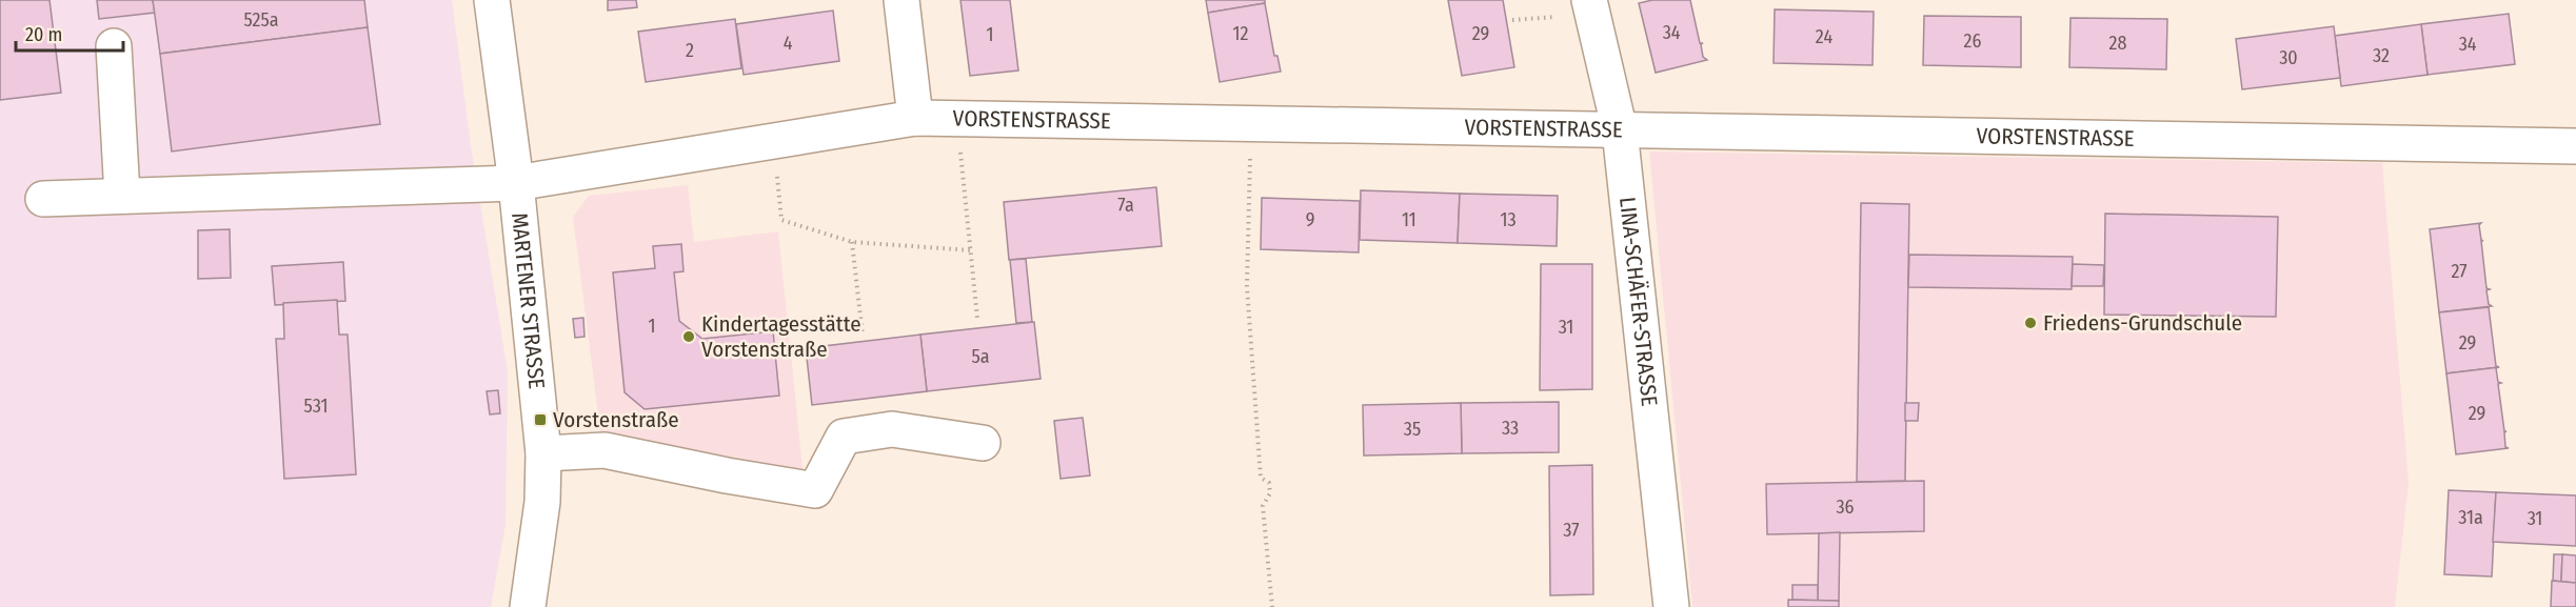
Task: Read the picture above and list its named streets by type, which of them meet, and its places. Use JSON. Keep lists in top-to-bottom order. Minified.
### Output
{"streets":{"street":["VORSTENSTRASSE","MARTENER STRASSE","LINA-SCHÄFER-STRASSE"]},"crossings":[["VORSTENSTRASSE","MARTENER STRASSE"],["VORSTENSTRASSE","LINA-SCHÄFER-STRASSE"]],"places":{"other":["Friedens-Grundschule","Kindertagesstätte Vorstenstraße"],"transit":["Vorstenstraße"]},"house_numbers":["525a","34","12","29","1","24","26","4","28","34","2","32","30","7a","9","11","13","27","1","31","29","5a","531","29","33","35","36","31a","31","37"],"scale_bar":"20 m"}
